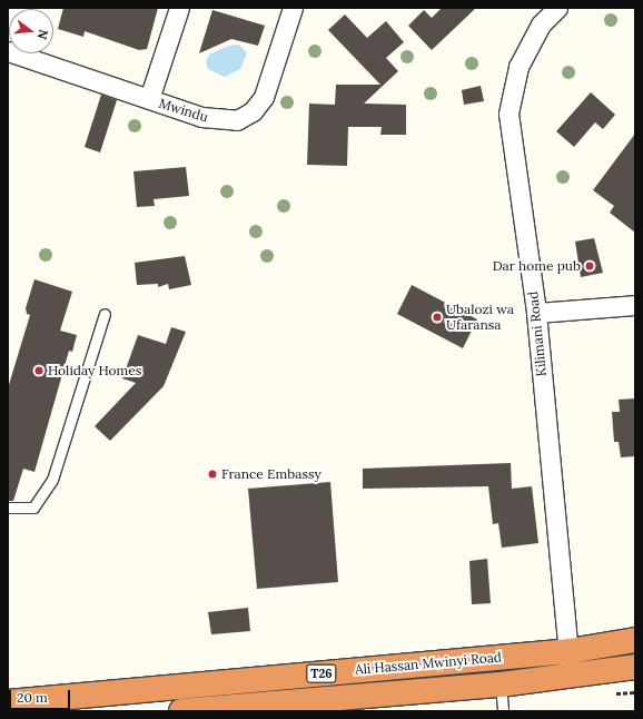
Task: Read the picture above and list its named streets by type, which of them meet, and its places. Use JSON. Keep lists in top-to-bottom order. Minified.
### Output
{"streets":{"highway":["Ali Hassan Mwinyi Road","T26"],"street":["Mwindu","Kilimani Road"]},"crossings":[["Kilimani Road","Ali Hassan Mwinyi Road"]],"places":["Dar home pub","Ubalozi wa Ufaransa","Holiday Homes","France Embassy"],"scale_bar":"20 m","north":"right"}
